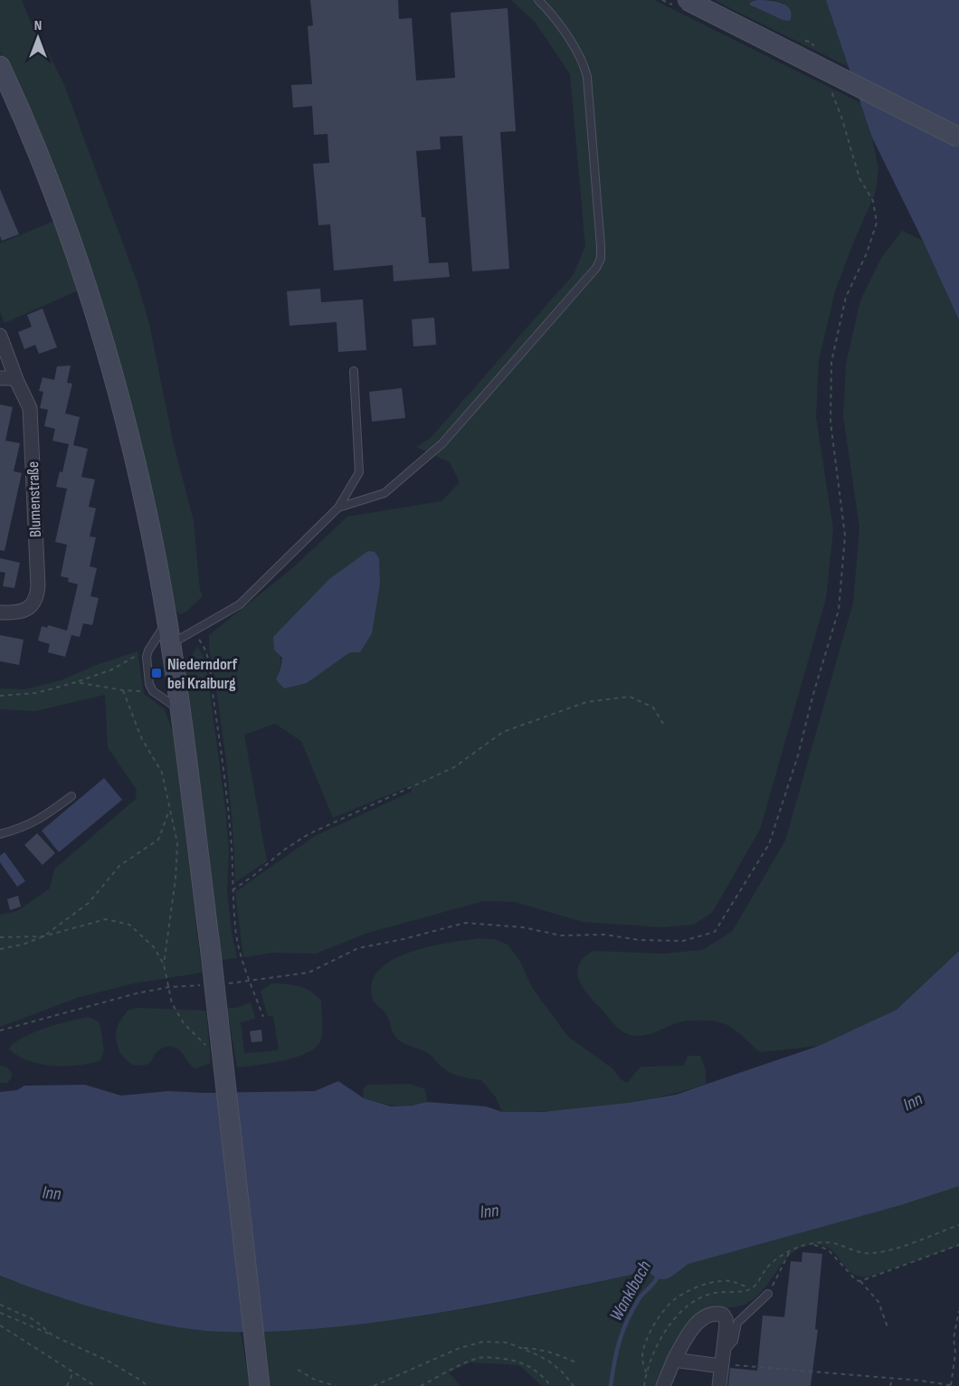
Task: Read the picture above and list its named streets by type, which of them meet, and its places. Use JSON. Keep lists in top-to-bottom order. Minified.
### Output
{"streets":{"street":["Blumenstraße"]},"water":["Inn","Wanklbach"],"places":{"transit":["Niederndorf bei Kraiburg"]},"north":"top"}
